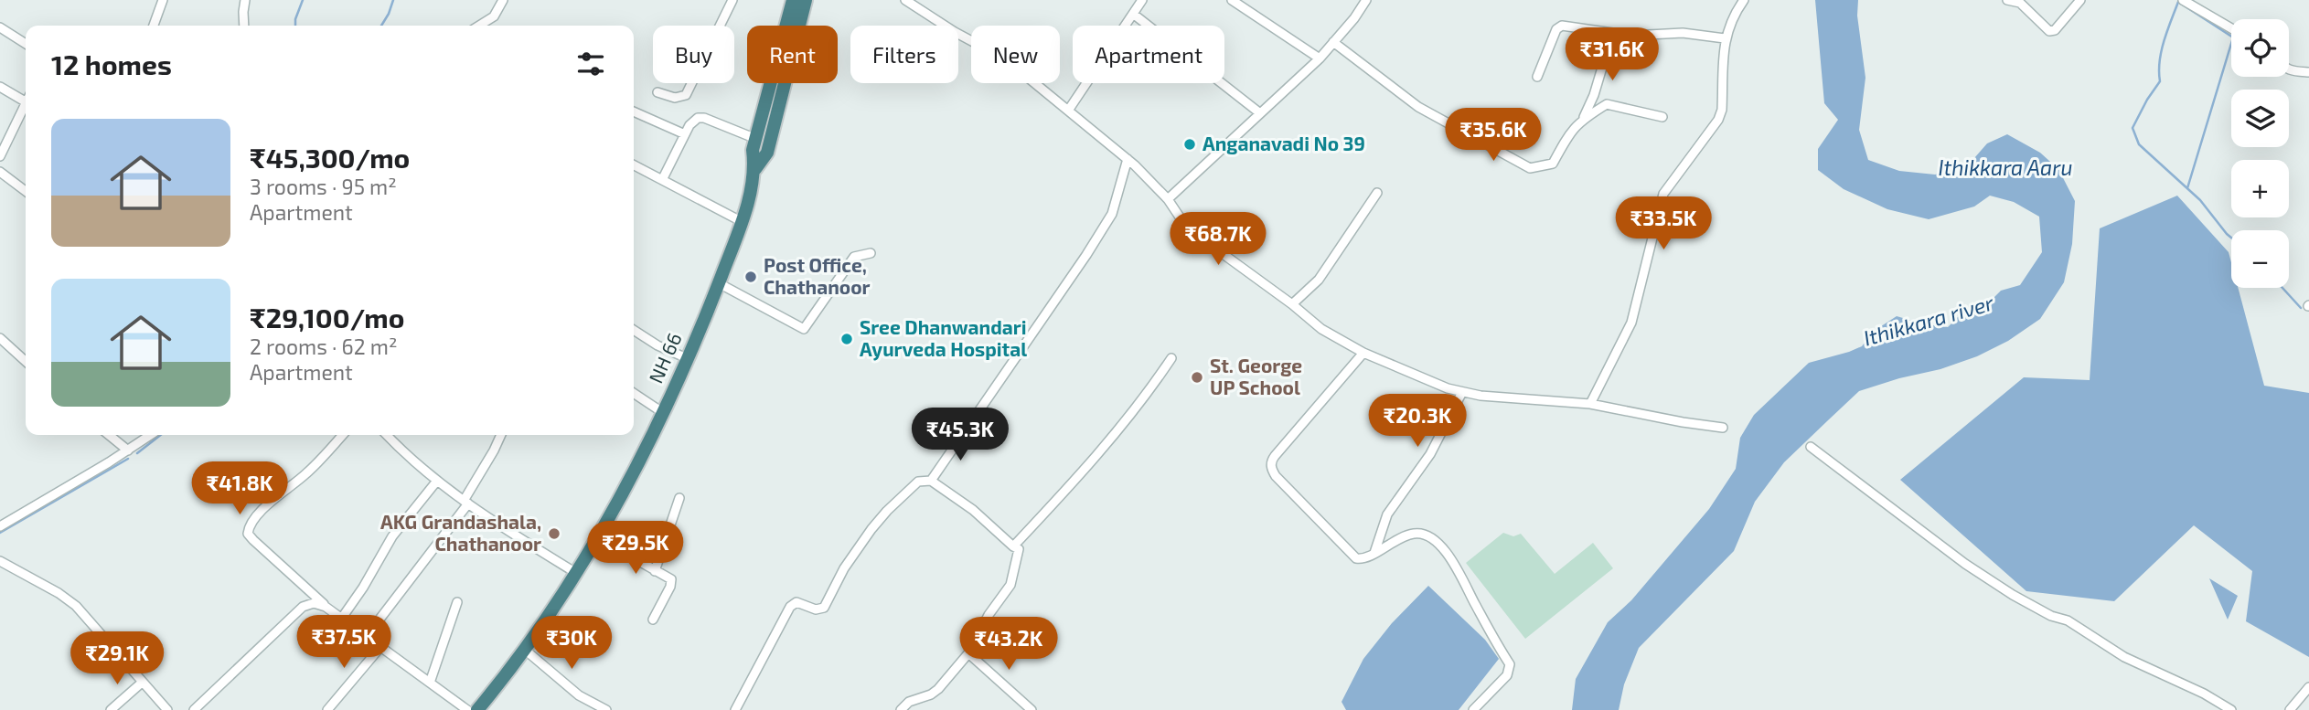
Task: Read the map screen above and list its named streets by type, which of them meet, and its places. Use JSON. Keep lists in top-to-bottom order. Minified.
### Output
{"streets":{"highway":["NH 66"]},"water":["Ithikkara Aaru","Ithikkara river"],"places":["Anganavadi No 39","Post Office, Chathanoor","Sree Dhanwandari Ayurveda Hospital","St. George UP School","AKG Grandashala, Chathanoor"],"page":{"map_buttons":["+","−"],"chip":["Buy","Rent","Filters","New","Apartment"],"heading":"12 homes","price":["₹31.6K","₹35.6K","₹33.5K","₹68.7K","₹20.3K","₹45.3K","₹41.8K","₹29.5K","₹37.5K","₹30K","₹43.2K","₹29.1K"],"list":[{"name":"₹45,300/mo","note":"3 rooms · 95 m² · Apartment"},{"name":"₹29,100/mo","note":"2 rooms · 62 m² · Apartment"}]}}
